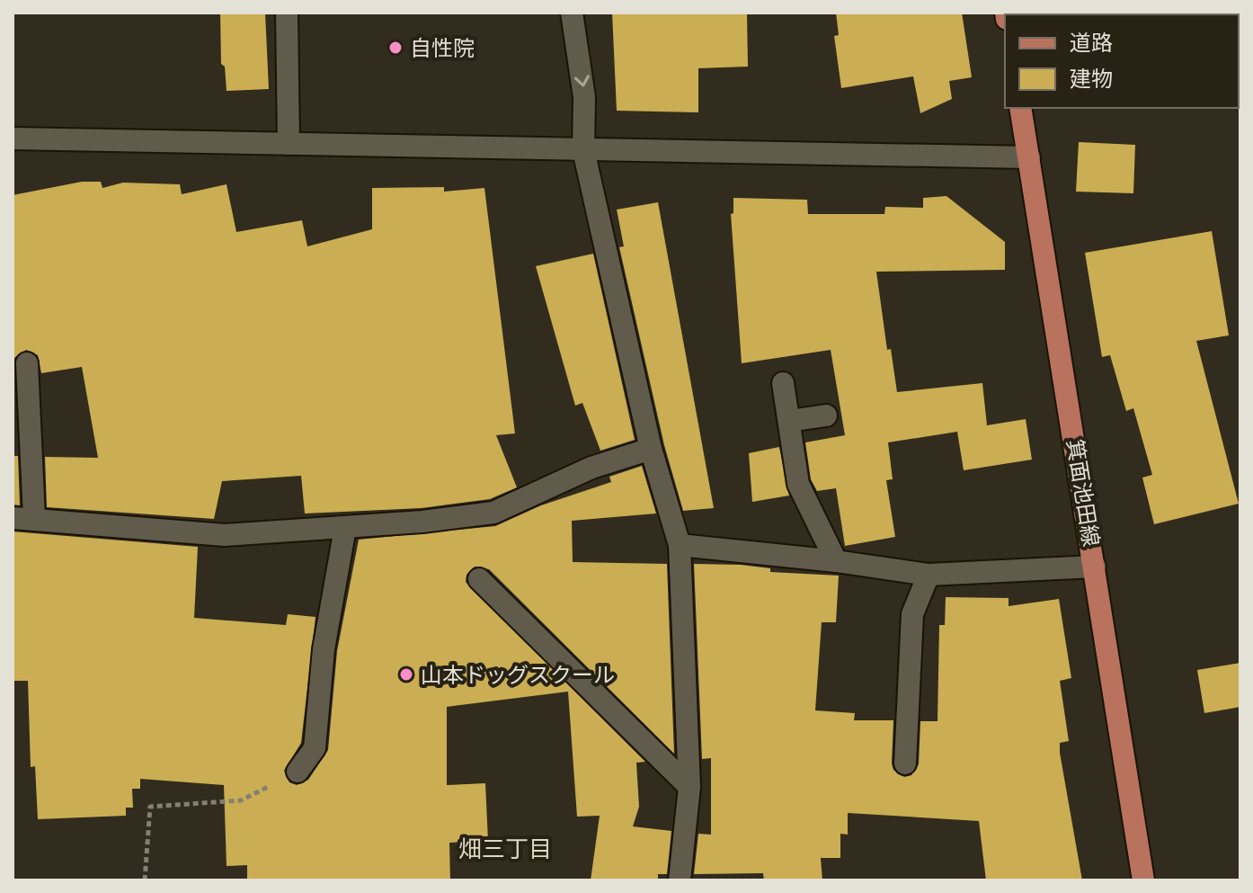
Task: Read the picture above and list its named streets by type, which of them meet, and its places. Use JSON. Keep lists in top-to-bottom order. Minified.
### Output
{"streets":{"main road":["箕面池田線"]},"districts":["畑三丁目"],"places":["自性院","山本ドッグスクール"],"legend":["道路","建物"]}
